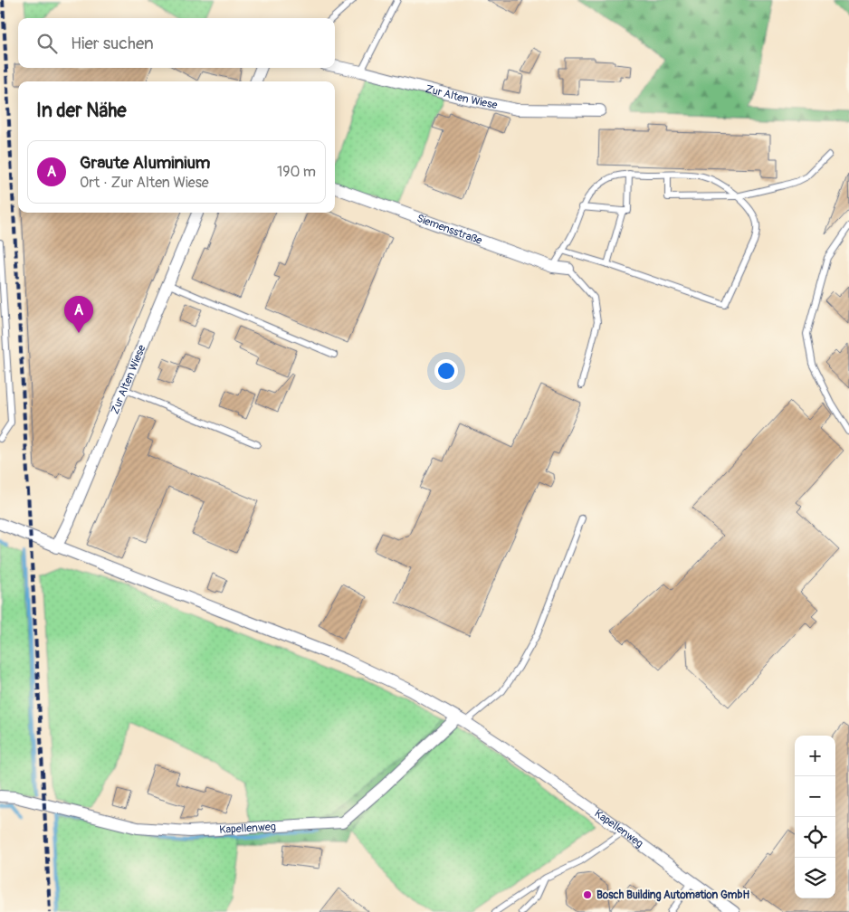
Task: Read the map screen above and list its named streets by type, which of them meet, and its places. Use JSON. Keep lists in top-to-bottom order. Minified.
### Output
{"streets":{"street":["Zur Alten Wiese","Siemensstraße","Kapellenweg"]},"crossings":[["Zur Alten Wiese","Kapellenweg"]],"places":["Bosch Building Automation GmbH"],"page":{"search":"Hier suchen","heading":"In der Nähe","list":[{"mark":"A","name":"Graute Aluminium","note":"Ort · Zur Alten Wiese","value":"190 m"}],"pins":"A","map_buttons":["+","−"]}}
